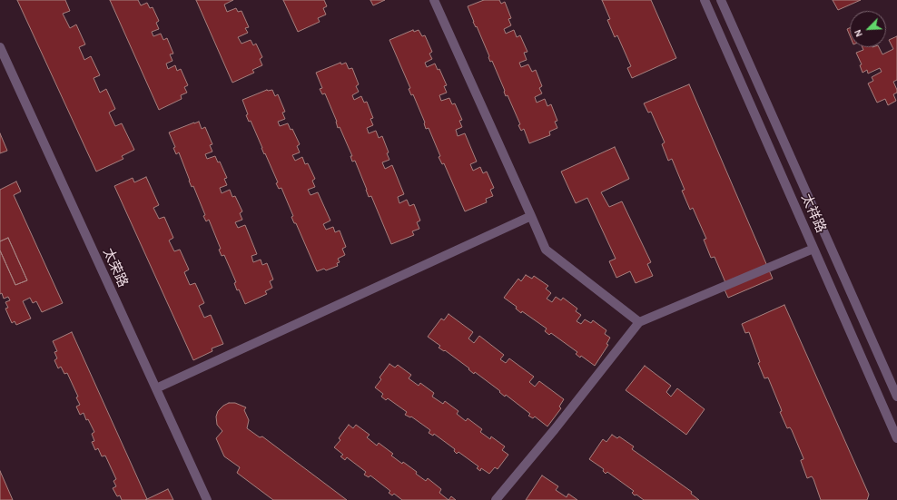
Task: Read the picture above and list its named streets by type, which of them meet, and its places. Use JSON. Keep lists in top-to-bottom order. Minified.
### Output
{"streets":{"street":["太祥路","太荣路"]},"north":"bottom left"}
